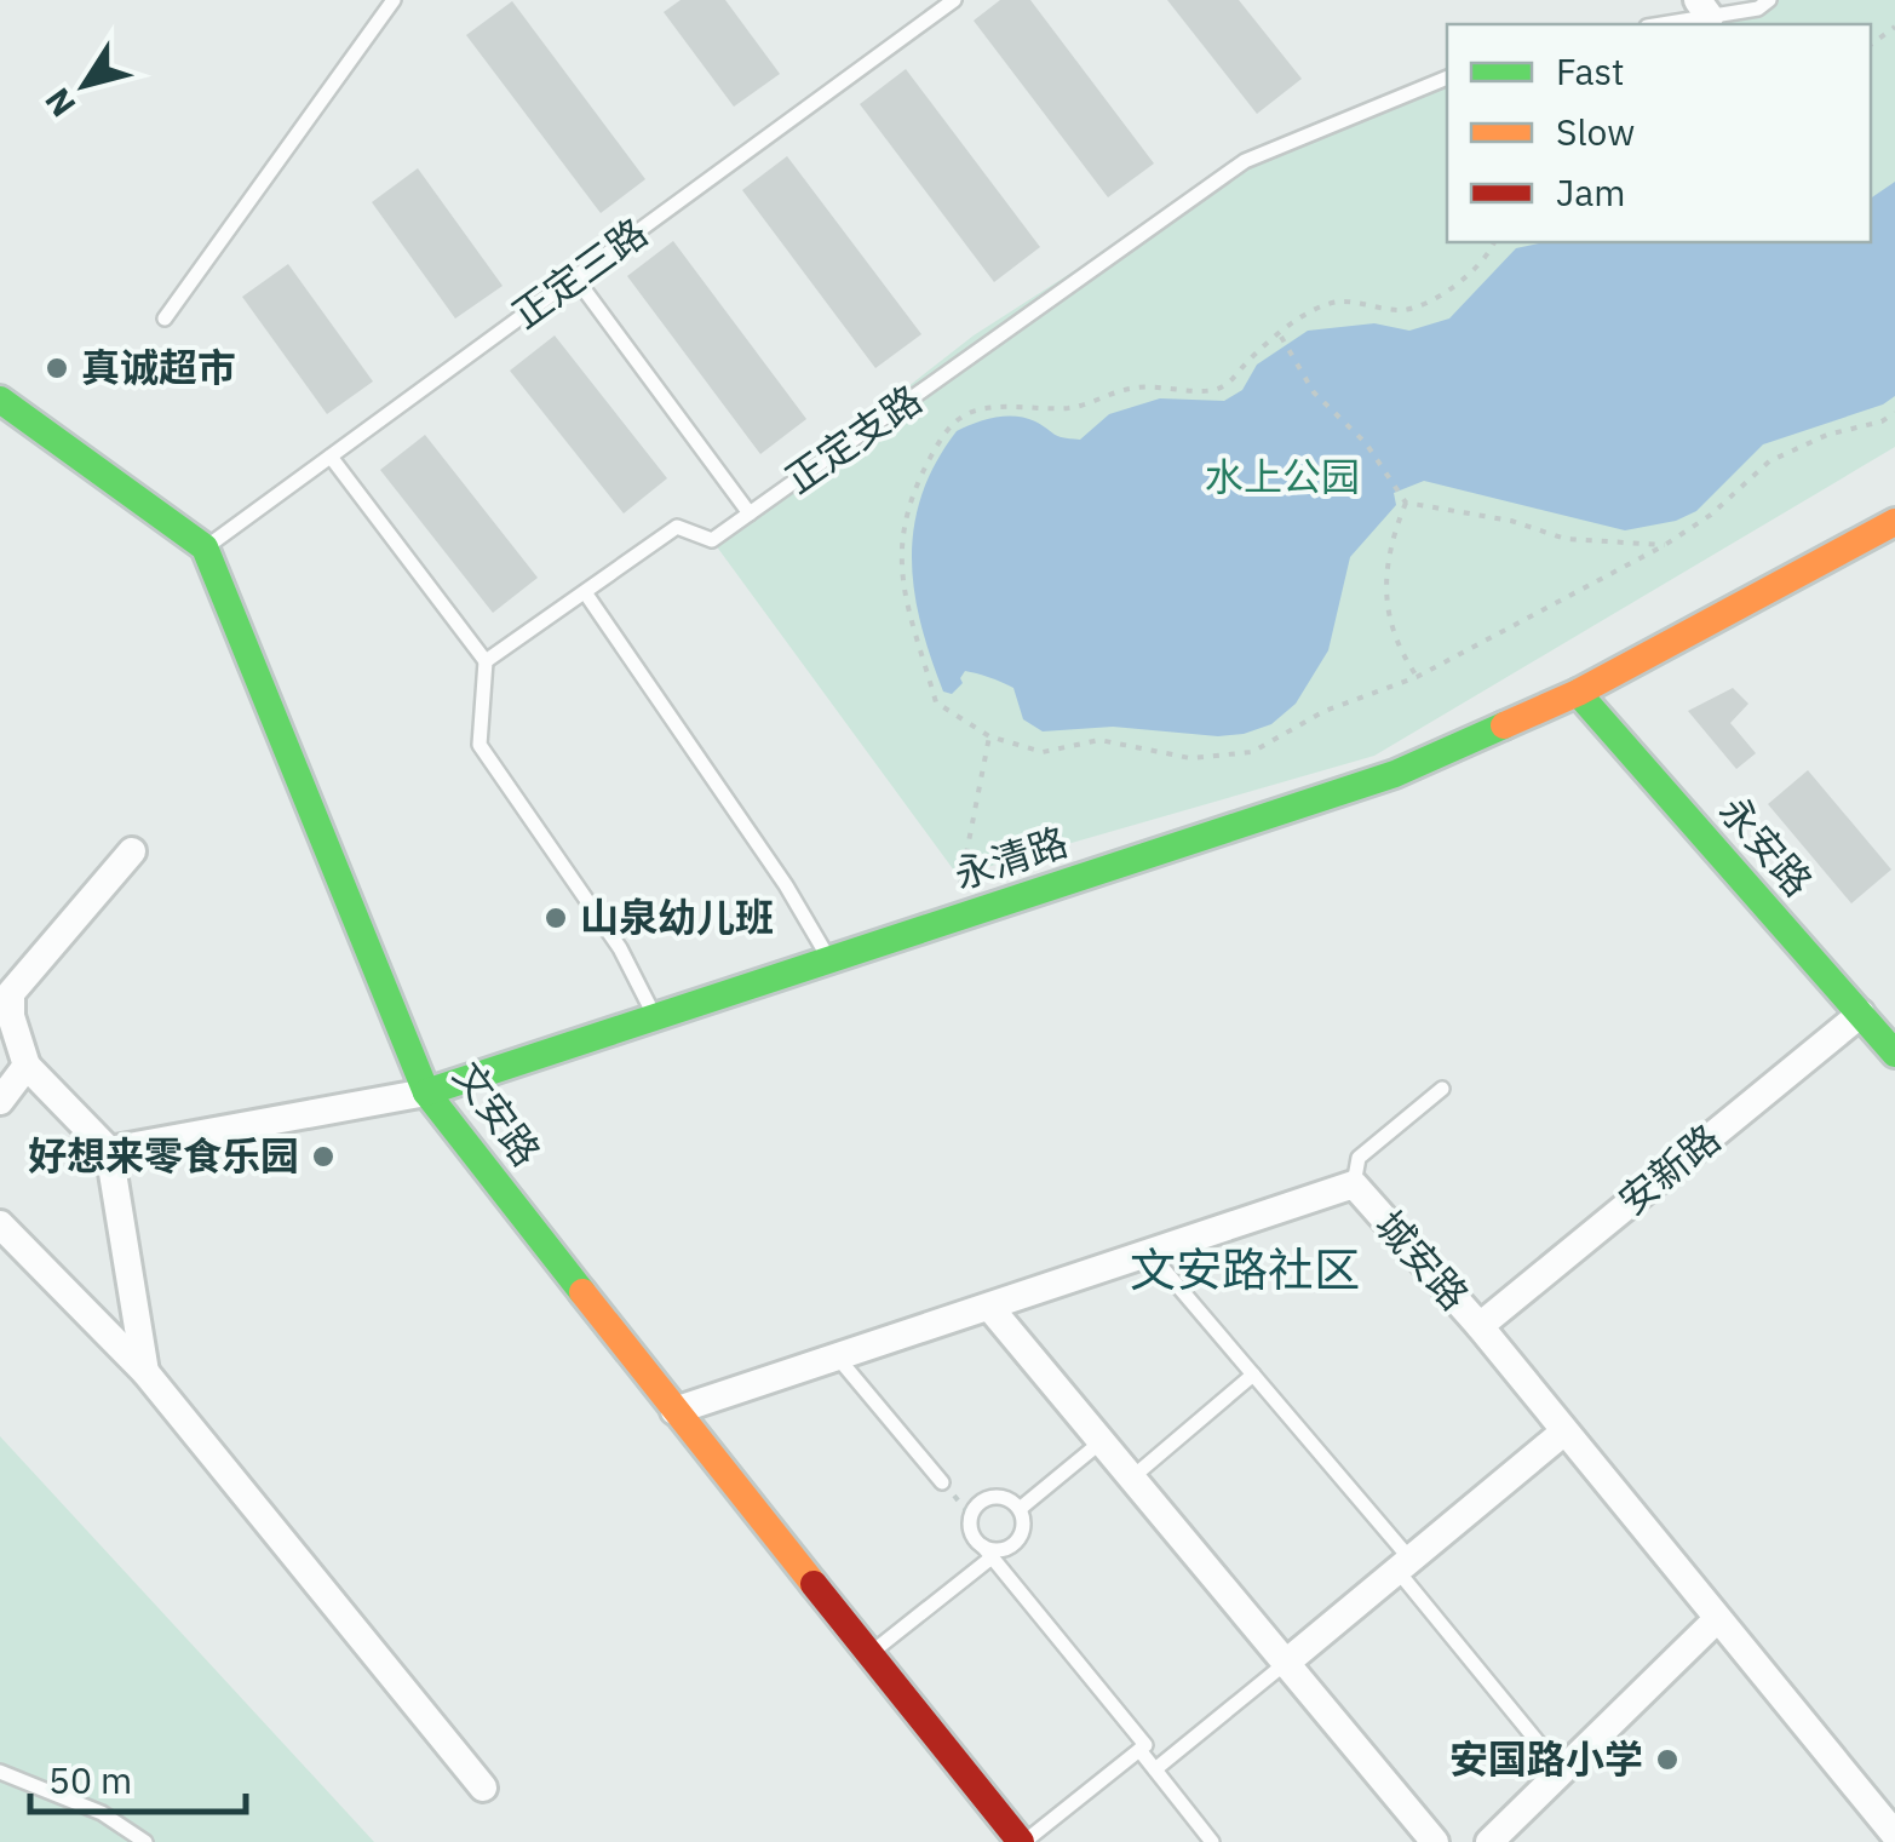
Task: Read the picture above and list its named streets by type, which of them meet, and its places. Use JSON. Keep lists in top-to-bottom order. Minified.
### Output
{"streets":{"street":["永安路","永清路","文安路","安新路","城安路"],"lane":["正定三路","正定支路"]},"crossings":[["正定三路","文安路"],["永安路","永清路"],["永安路","安新路"],["永清路","文安路"],["文安路","城安路"],["安新路","城安路"]],"districts":["文安路社区"],"parks":["水上公园"],"places":["真诚超市","山泉幼儿班","好想来零食乐园","安国路小学"],"legend":["Fast","Slow","Jam"],"scale_bar":"50 m","north":"bottom left"}
